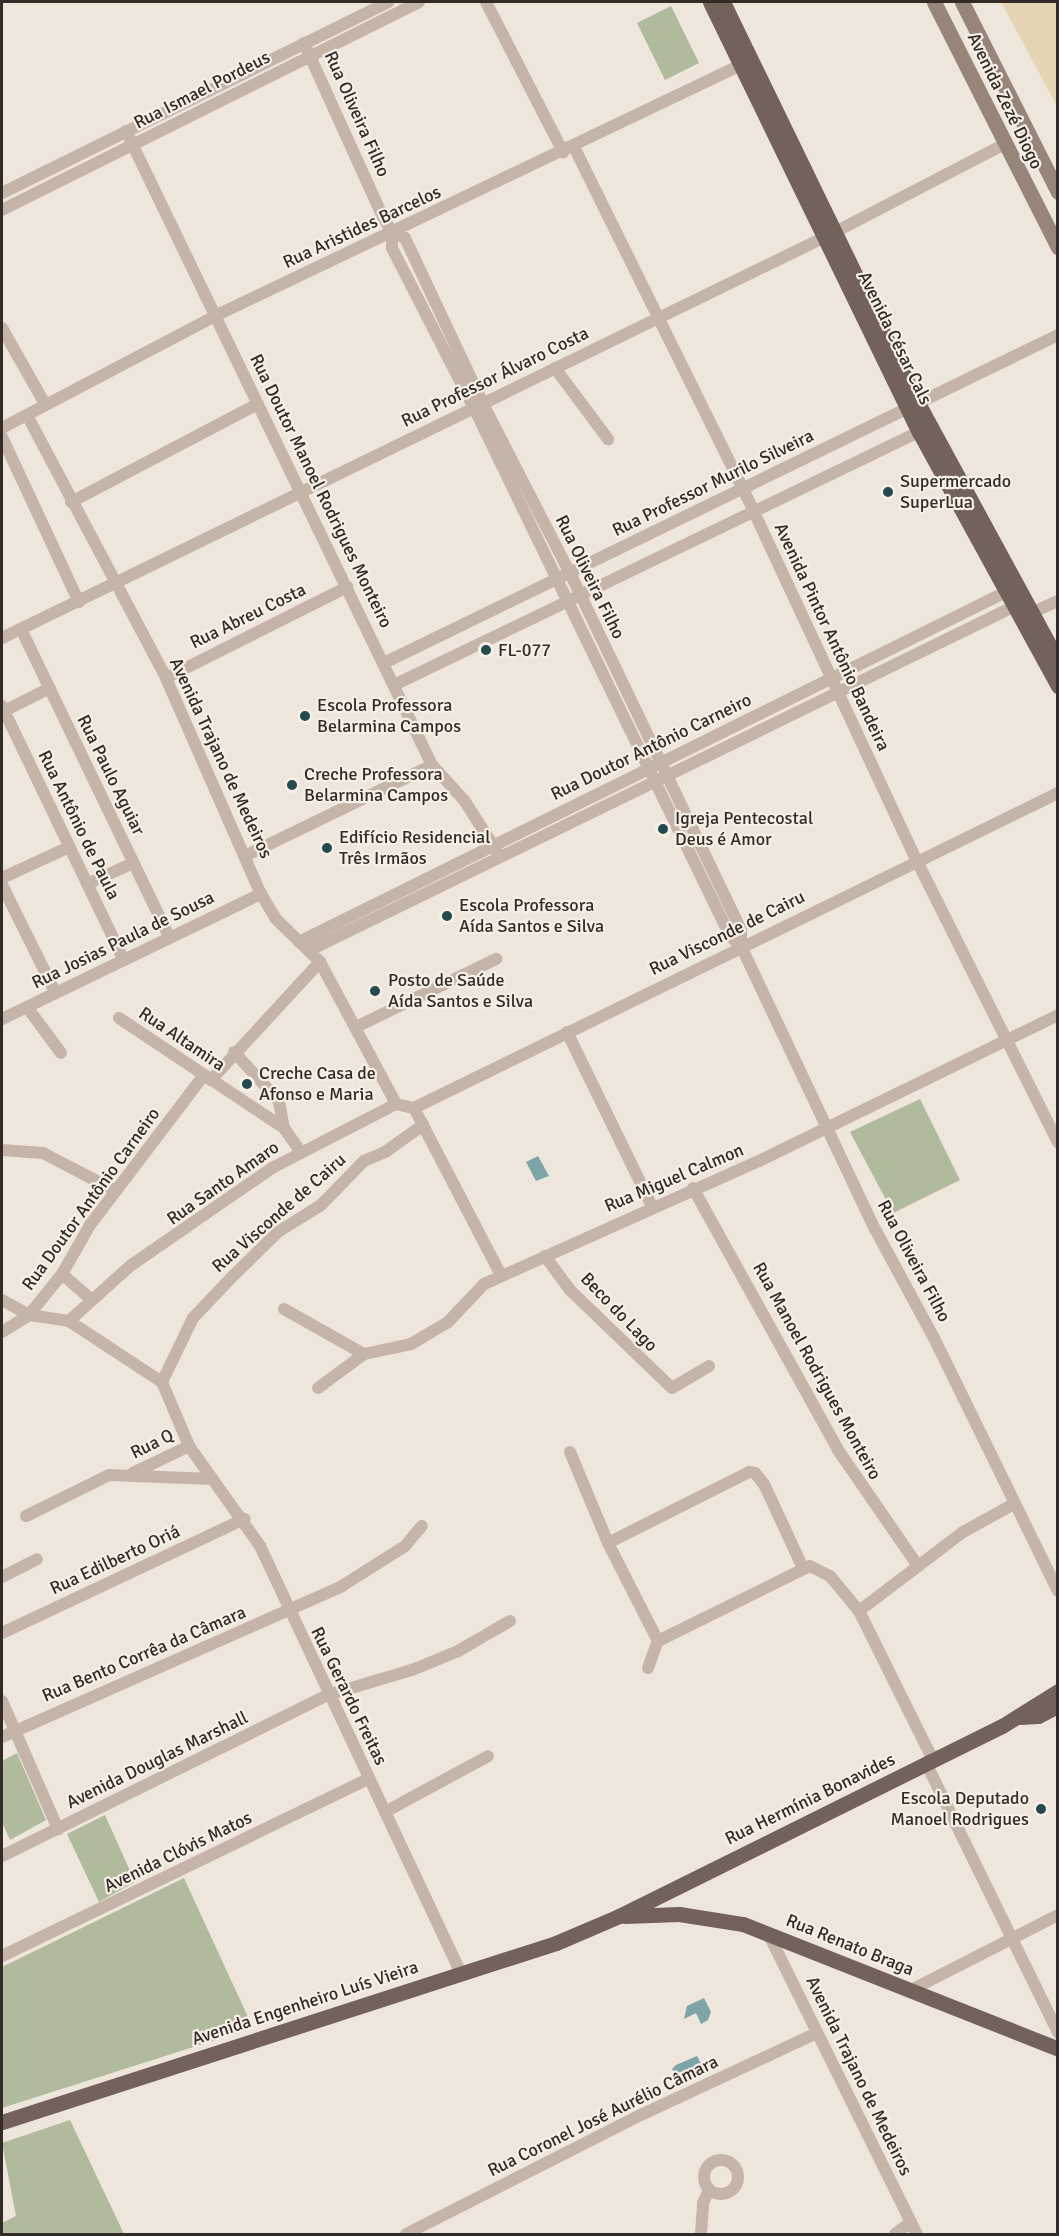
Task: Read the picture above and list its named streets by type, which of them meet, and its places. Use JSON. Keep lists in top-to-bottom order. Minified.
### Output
{"streets":{"main road":["Avenida Zezé Diogo","Avenida César Cals","Rua Hermínia Bonavides","Rua Renato Braga","Avenida Engenheiro Luís Vieira"],"street":["Rua Ismael Pordeus","Rua Oliveira Filho","Rua Aristides Barcelos","Rua Professor Álvaro Costa","Rua Professor Murilo Silveira","Rua Doutor Manoel Rodrigues Monteiro","Rua Abreu Costa","Avenida Pintor Antônio Bandeira","Rua Doutor Antônio Carneiro","Avenida Trajano de Medeiros","Rua Paulo Aguiar","Rua Antônio de Paula","Rua Visconde de Cairu","Rua Josias Paula de Sousa","Rua Altamira","Rua Miguel Calmon","Rua Santo Amaro","Beco do Lago","Rua Manoel Rodrigues Monteiro","Rua Q","Rua Edilberto Oriá","Rua Bento Corrêa da Câmara","Rua Gerardo Freitas","Avenida Douglas Marshall","Avenida Clóvis Matos","Rua Coronel José Aurélio Câmara"]},"crossings":[["Rua Ismael Pordeus","Rua Oliveira Filho"],["Rua Ismael Pordeus","Rua Doutor Manoel Rodrigues Monteiro"],["Avenida Zezé Diogo","Rua Professor Álvaro Costa"],["Rua Oliveira Filho","Rua Aristides Barcelos"],["Rua Oliveira Filho","Rua Professor Álvaro Costa"],["Rua Oliveira Filho","Rua Professor Murilo Silveira"],["Rua Oliveira Filho","Rua Doutor Antônio Carneiro"],["Rua Oliveira Filho","Rua Visconde de Cairu"],["Rua Oliveira Filho","Rua Miguel Calmon"],["Rua Aristides Barcelos","Avenida César Cals"],["Rua Aristides Barcelos","Rua Doutor Manoel Rodrigues Monteiro"],["Rua Aristides Barcelos","Avenida Pintor Antônio Bandeira"],["Rua Aristides Barcelos","Avenida Trajano de Medeiros"],["Avenida César Cals","Rua Professor Álvaro Costa"],["Avenida César Cals","Rua Professor Murilo Silveira"],["Avenida César Cals","Rua Doutor Antônio Carneiro"],["Rua Professor Álvaro Costa","Rua Doutor Manoel Rodrigues Monteiro"],["Rua Professor Álvaro Costa","Avenida Pintor Antônio Bandeira"],["Rua Professor Álvaro Costa","Avenida Trajano de Medeiros"],["Rua Professor Álvaro Costa","Rua Paulo Aguiar"],["Rua Professor Murilo Silveira","Rua Doutor Manoel Rodrigues Monteiro"],["Rua Professor Murilo Silveira","Avenida Pintor Antônio Bandeira"],["Rua Doutor Manoel Rodrigues Monteiro","Rua Abreu Costa"],["Rua Doutor Manoel Rodrigues Monteiro","Rua Doutor Antônio Carneiro"],["Rua Abreu Costa","Avenida Trajano de Medeiros"],["Avenida Pintor Antônio Bandeira","Rua Doutor Antônio Carneiro"],["Avenida Pintor Antônio Bandeira","Rua Visconde de Cairu"],["Avenida Pintor Antônio Bandeira","Rua Miguel Calmon"],["Rua Doutor Antônio Carneiro","Avenida Trajano de Medeiros"],["Rua Doutor Antônio Carneiro","Rua Altamira"],["Avenida Trajano de Medeiros","Rua Josias Paula de Sousa"],["Avenida Trajano de Medeiros","Rua Santo Amaro"],["Avenida Trajano de Medeiros","Rua Renato Braga"],["Avenida Trajano de Medeiros","Rua Coronel José Aurélio Câmara"],["Rua Paulo Aguiar","Rua Josias Paula de Sousa"],["Rua Antônio de Paula","Rua Josias Paula de Sousa"],["Rua Visconde de Cairu","Rua Gerardo Freitas"],["Rua Miguel Calmon","Beco do Lago"],["Rua Miguel Calmon","Rua Manoel Rodrigues Monteiro"],["Rua Q","Rua Gerardo Freitas"],["Rua Edilberto Oriá","Rua Gerardo Freitas"],["Rua Bento Corrêa da Câmara","Rua Gerardo Freitas"],["Rua Gerardo Freitas","Avenida Douglas Marshall"],["Rua Gerardo Freitas","Avenida Clóvis Matos"],["Rua Gerardo Freitas","Avenida Engenheiro Luís Vieira"],["Rua Hermínia Bonavides","Rua Renato Braga"],["Rua Hermínia Bonavides","Avenida Engenheiro Luís Vieira"],["Rua Renato Braga","Avenida Engenheiro Luís Vieira"]],"places":["Supermercado SuperLua","FL-077","Escola Professora Belarmina Campos","Creche Professora Belarmina Campos","Igreja Pentecostal Deus é Amor","Edifício Residencial Três Irmãos","Escola Professora Aída Santos e Silva","Posto de Saúde Aída Santos e Silva","Creche Casa de Afonso e Maria","Escola Deputado Manoel Rodrigues"]}
